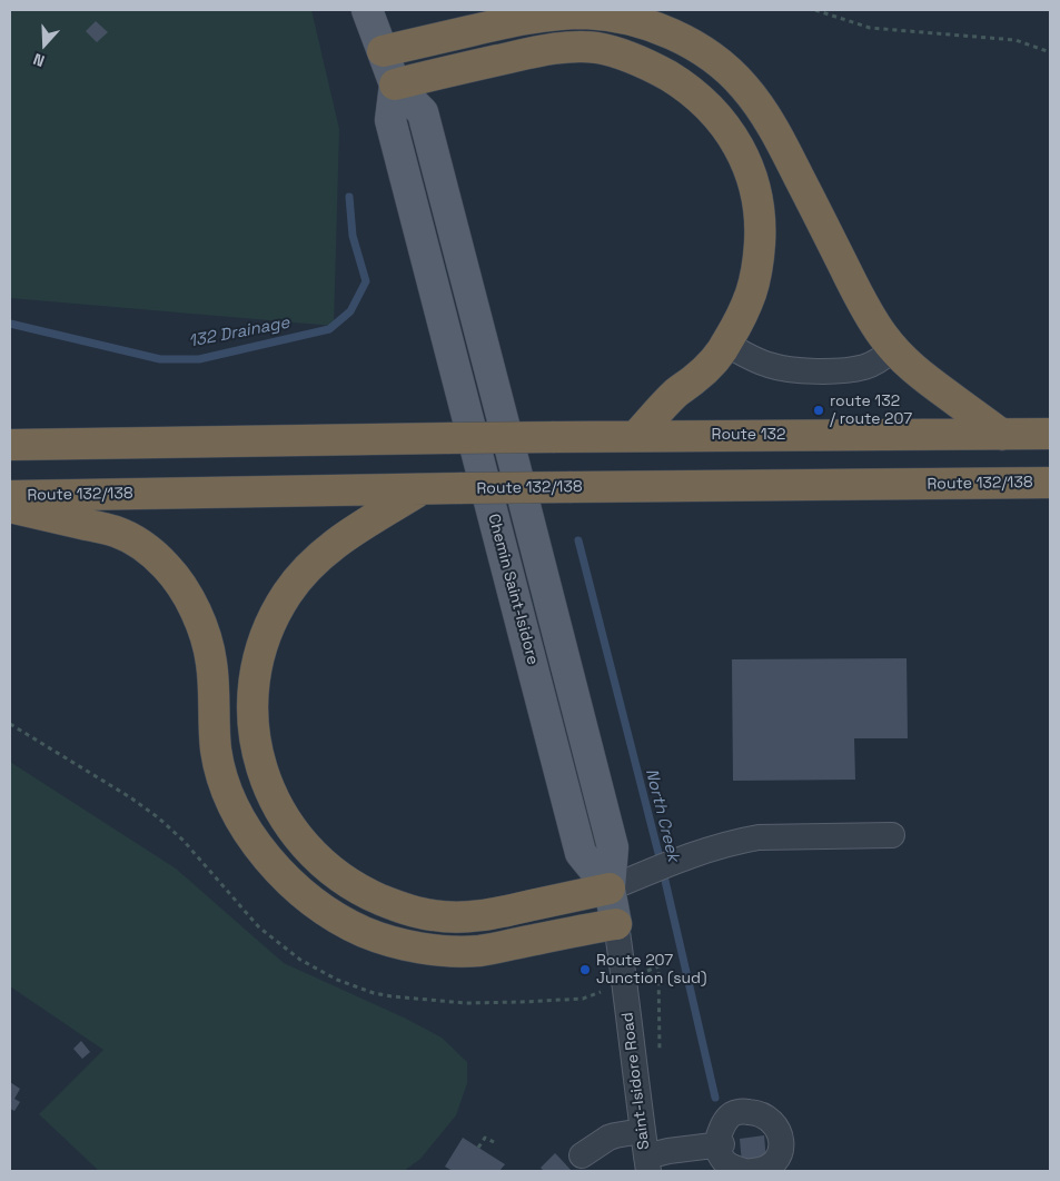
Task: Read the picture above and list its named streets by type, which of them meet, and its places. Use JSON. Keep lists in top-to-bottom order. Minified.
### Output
{"streets":{"highway":["Route 132","Route 132/138"],"main road":["Chemin Saint-Isidore"],"street":["Saint-Isidore Road"]},"crossings":[["Chemin Saint-Isidore","Saint-Isidore Road"]],"water":["132 Drainage","North Creek"],"places":["route 132 / route 207","Route 207 Junction (sud)"],"north":"bottom"}
